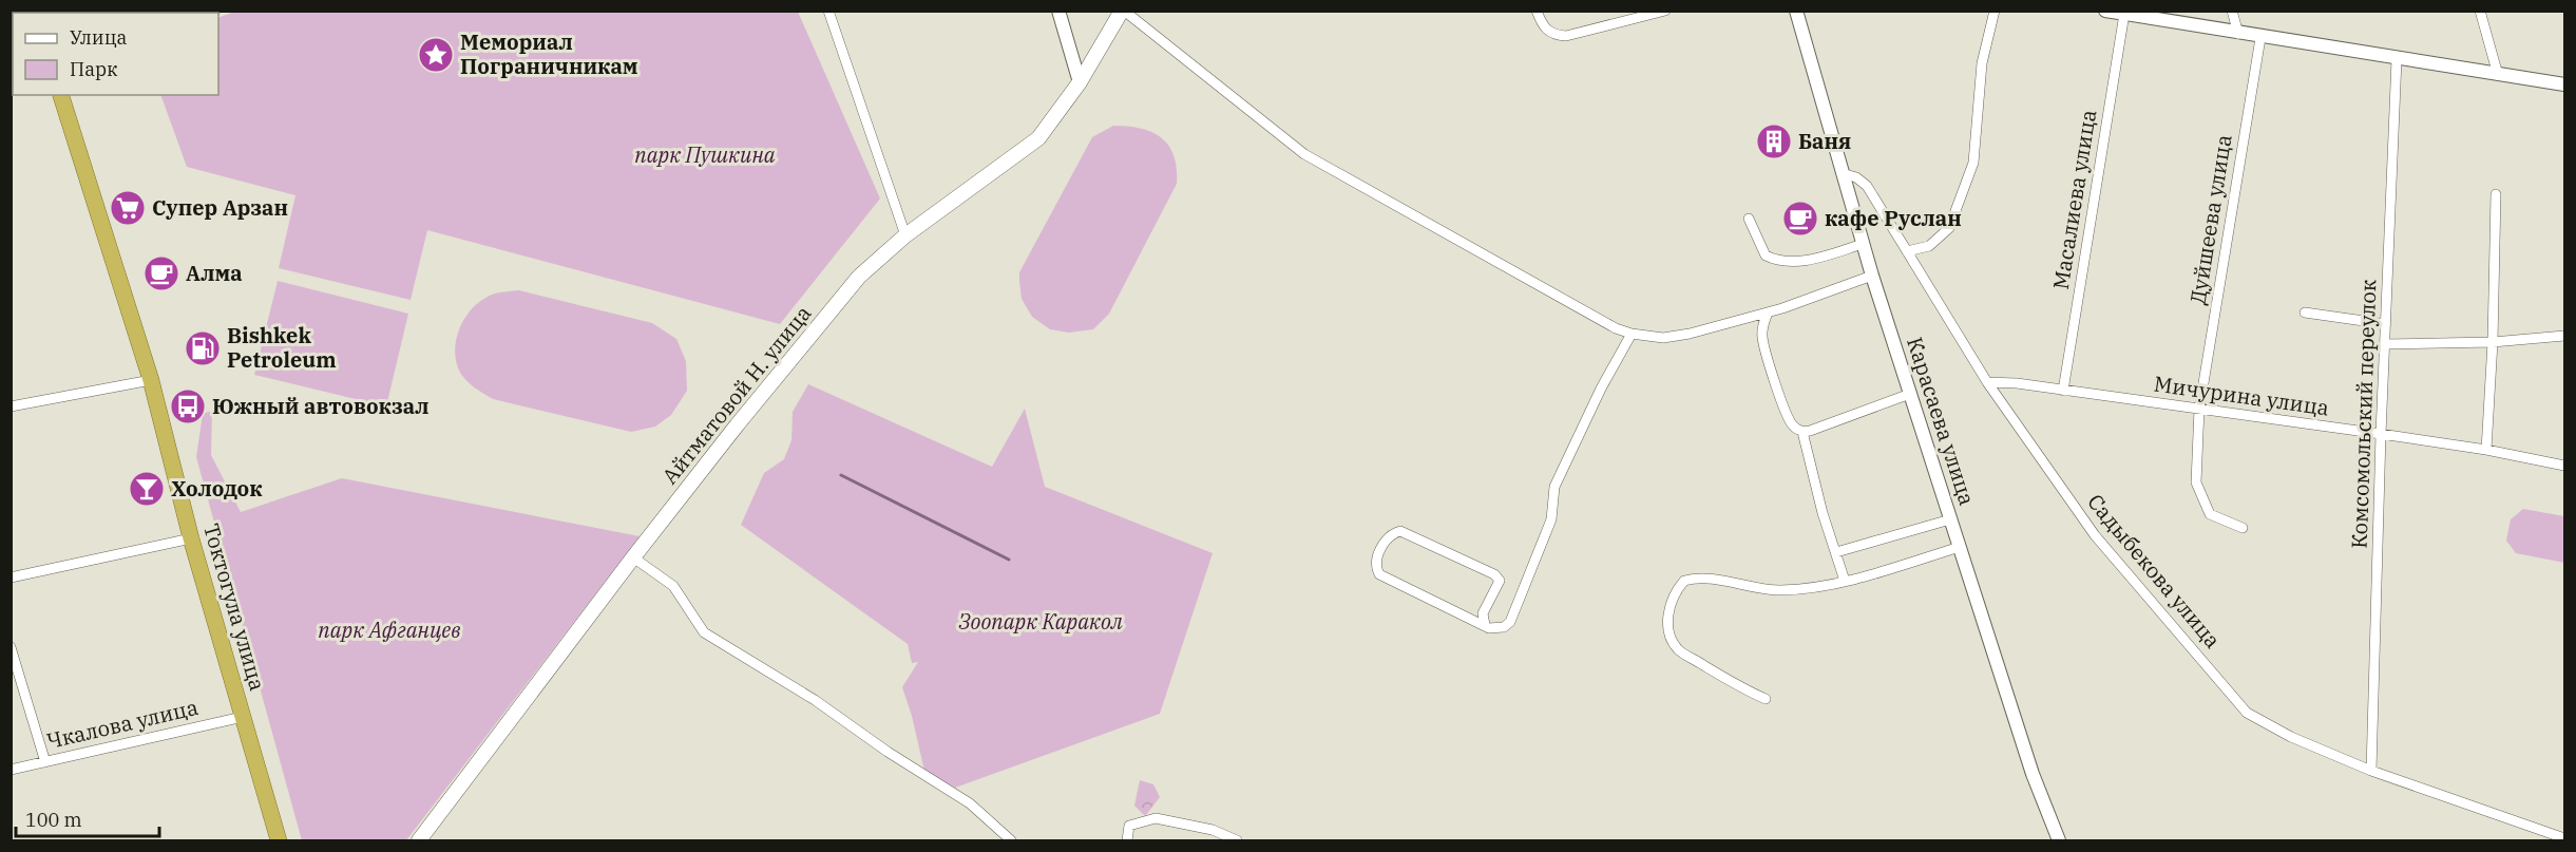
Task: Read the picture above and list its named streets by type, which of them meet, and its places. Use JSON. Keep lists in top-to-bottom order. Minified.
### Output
{"streets":{"highway":["Токтогула улица"],"main road":["Айтматовой Н. улица"],"street":["Масалиева улица","Дуйшеева улица","Мичурина улица","Комсомольский переулок","Карасаева улица","Садыбекова улица","Чкалова улица"]},"crossings":[["Масалиева улица","Мичурина улица"],["Дуйшеева улица","Мичурина улица"],["Мичурина улица","Комсомольский переулок"],["Мичурина улица","Садыбекова улица"],["Комсомольский переулок","Садыбекова улица"],["Карасаева улица","Садыбекова улица"],["Токтогула улица","Чкалова улица"]],"parks":["парк Пушкина","Зоопарк Каракол","парк Афганцев"],"places":{"place":["Мемориал Пограничникам"],"building":["Баня"],"supermarket":["Супер Арзан"],"cafe":["кафе Руслан","Алма"],"fuel station":["Bishkek Petroleum"],"bus stop":["Южный автовокзал"],"bar":["Холодок"]},"legend":["Улица","Парк"],"scale_bar":"100 m"}
